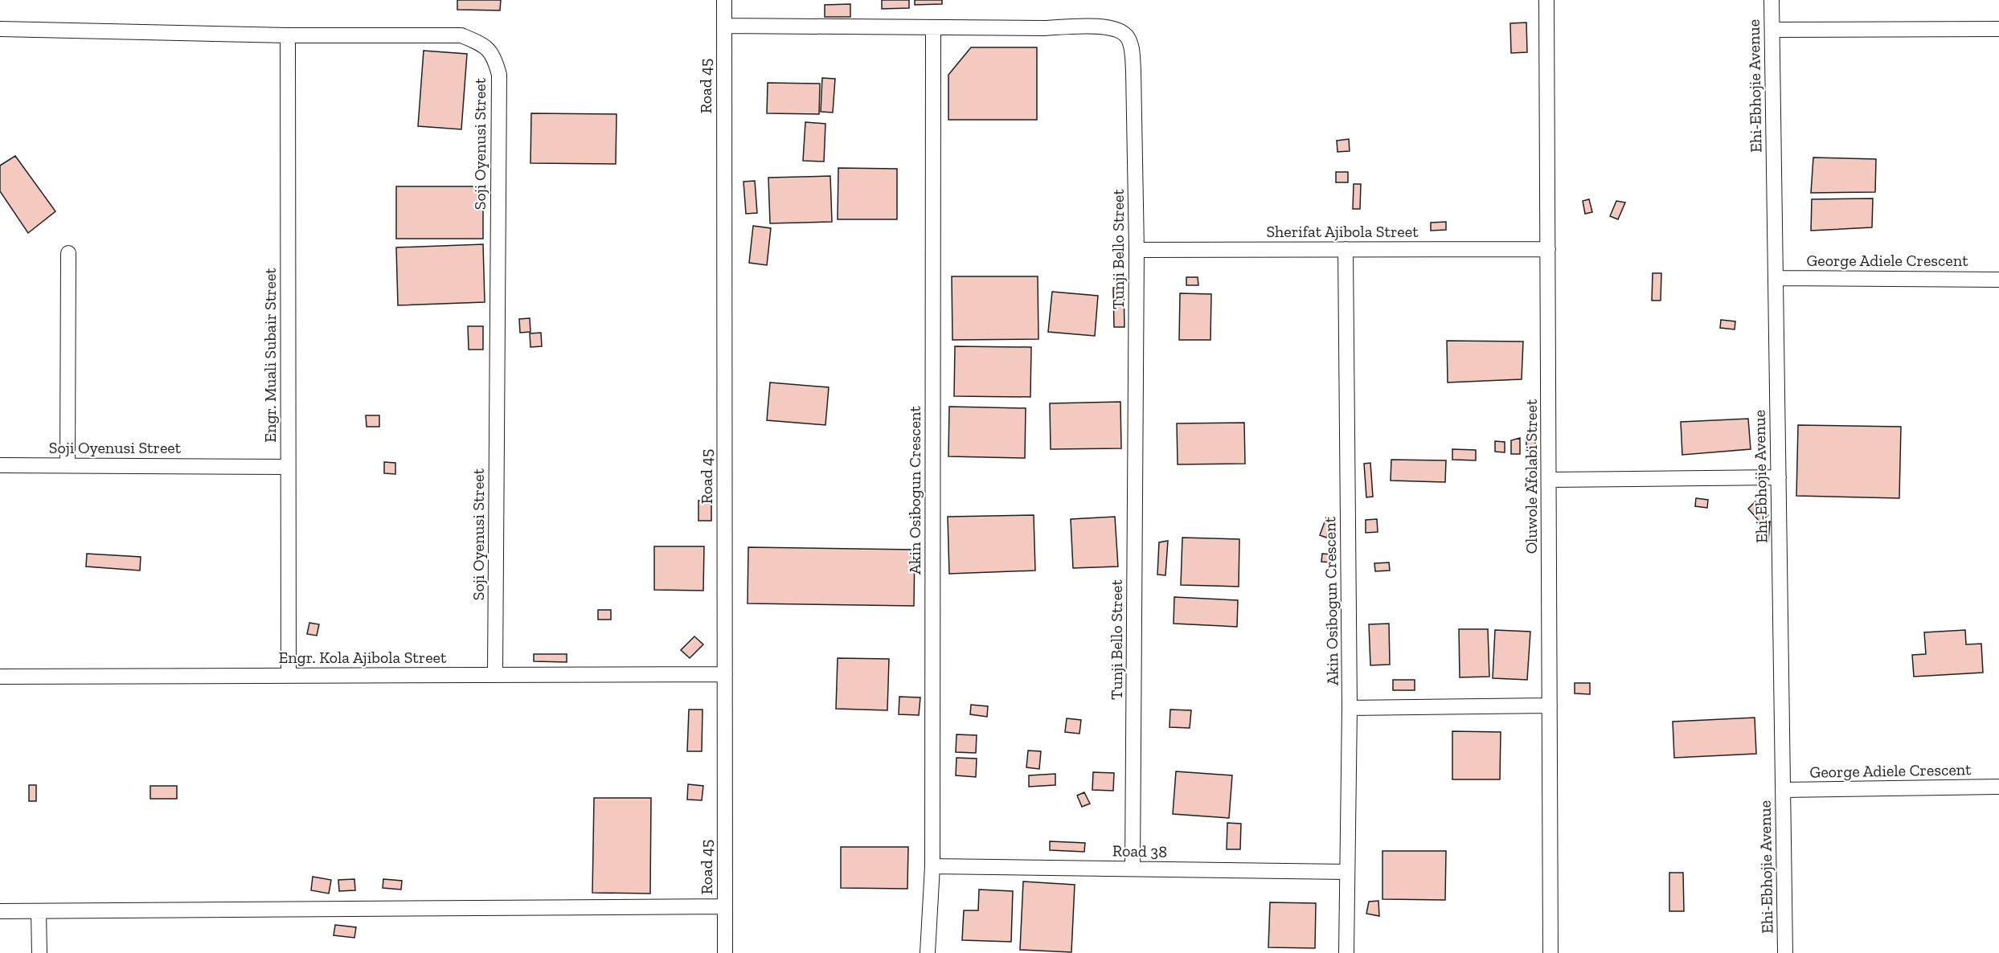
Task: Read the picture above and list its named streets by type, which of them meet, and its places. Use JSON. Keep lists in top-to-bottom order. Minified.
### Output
{"streets":{"street":["Road 45","Ehi-Ebhojie Avenue","Soji Oyenusi Street","Sherifat Ajibola Street","Tunji Bello Street","George Adiele Crescent","Engr. Muali Subair Street","Oluwole Afolabi Street","Akin Osibogun Crescent","Engr. Kola Ajibola Street","Road 38"]},"crossings":[["Road 45","Tunji Bello Street"],["Road 45","Engr. Kola Ajibola Street"],["Ehi-Ebhojie Avenue","George Adiele Crescent"],["Soji Oyenusi Street","Engr. Muali Subair Street"],["Soji Oyenusi Street","Engr. Kola Ajibola Street"],["Sherifat Ajibola Street","Tunji Bello Street"],["Sherifat Ajibola Street","Oluwole Afolabi Street"],["Sherifat Ajibola Street","Akin Osibogun Crescent"],["Tunji Bello Street","Akin Osibogun Crescent"],["Tunji Bello Street","Road 38"],["Engr. Muali Subair Street","Engr. Kola Ajibola Street"],["Akin Osibogun Crescent","Road 38"]]}
